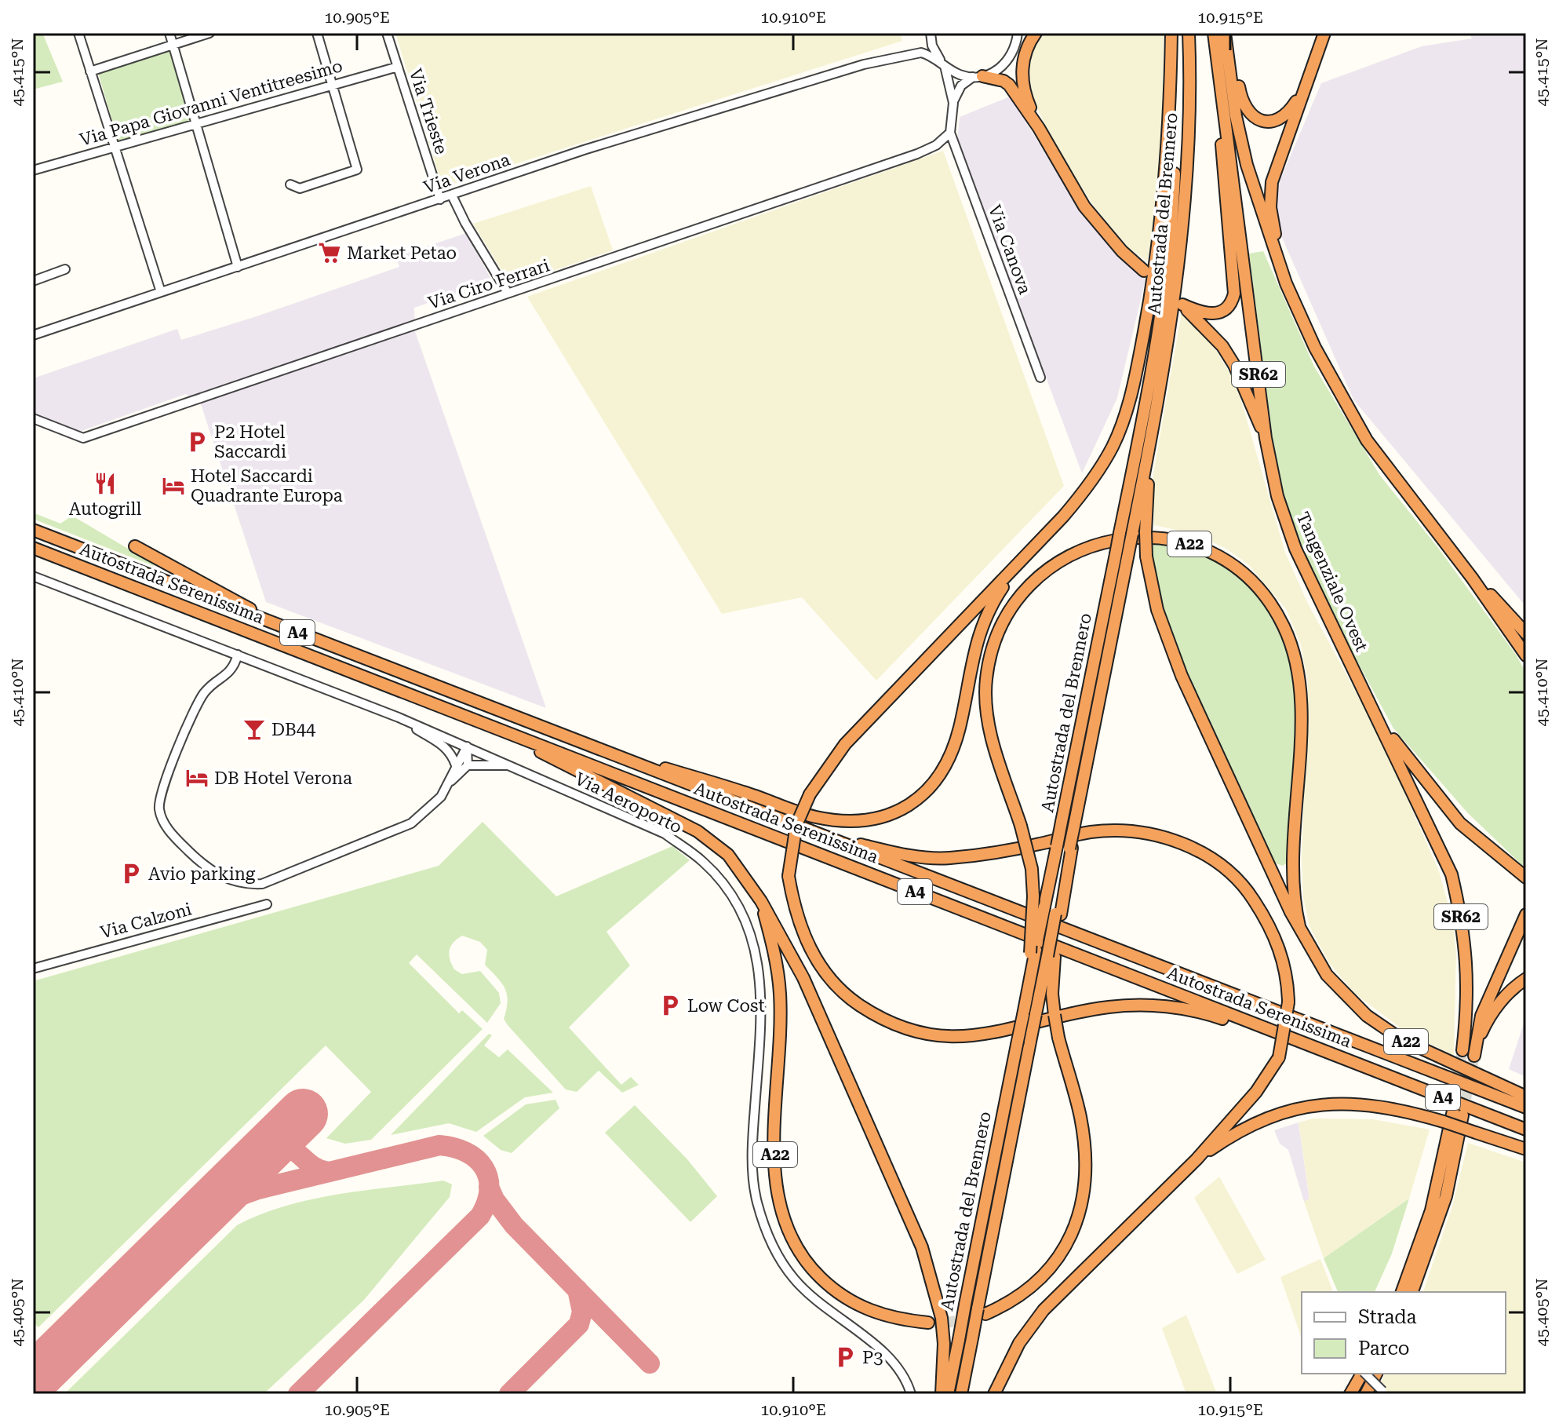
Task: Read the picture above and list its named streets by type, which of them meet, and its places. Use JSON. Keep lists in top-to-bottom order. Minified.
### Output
{"streets":{"highway":["Autostrada del Brennero","SR62","A22","Tangenziale Ovest","Autostrada Serenissima","A4"],"street":["Via Papa Giovanni Ventitreesimo","Via Trieste","Via Verona","Via Canova","Via Ciro Ferrari","Via Aeroporto","Via Calzoni"]},"crossings":[["Via Papa Giovanni Ventitreesimo","Via Trieste"],["Via Trieste","Via Verona"],["Autostrada del Brennero","A22"],["Via Canova","Via Ciro Ferrari"],["SR62","Tangenziale Ovest"],["A22","A4"],["Autostrada Serenissima","A4"]],"places":{"supermarket":["Market Petao"],"parking":["P2 Hotel Saccardi","Avio parking","Low Cost","P3"],"restaurant":["Autogrill"],"hotel":["Hotel Saccardi Quadrante Europa","DB Hotel Verona"],"bar":["DB44"]},"legend":["Strada","Parco"],"coordinates":["10.905°E","10.910°E","10.915°E","45.415°N","45.410°N","45.405°N"]}
